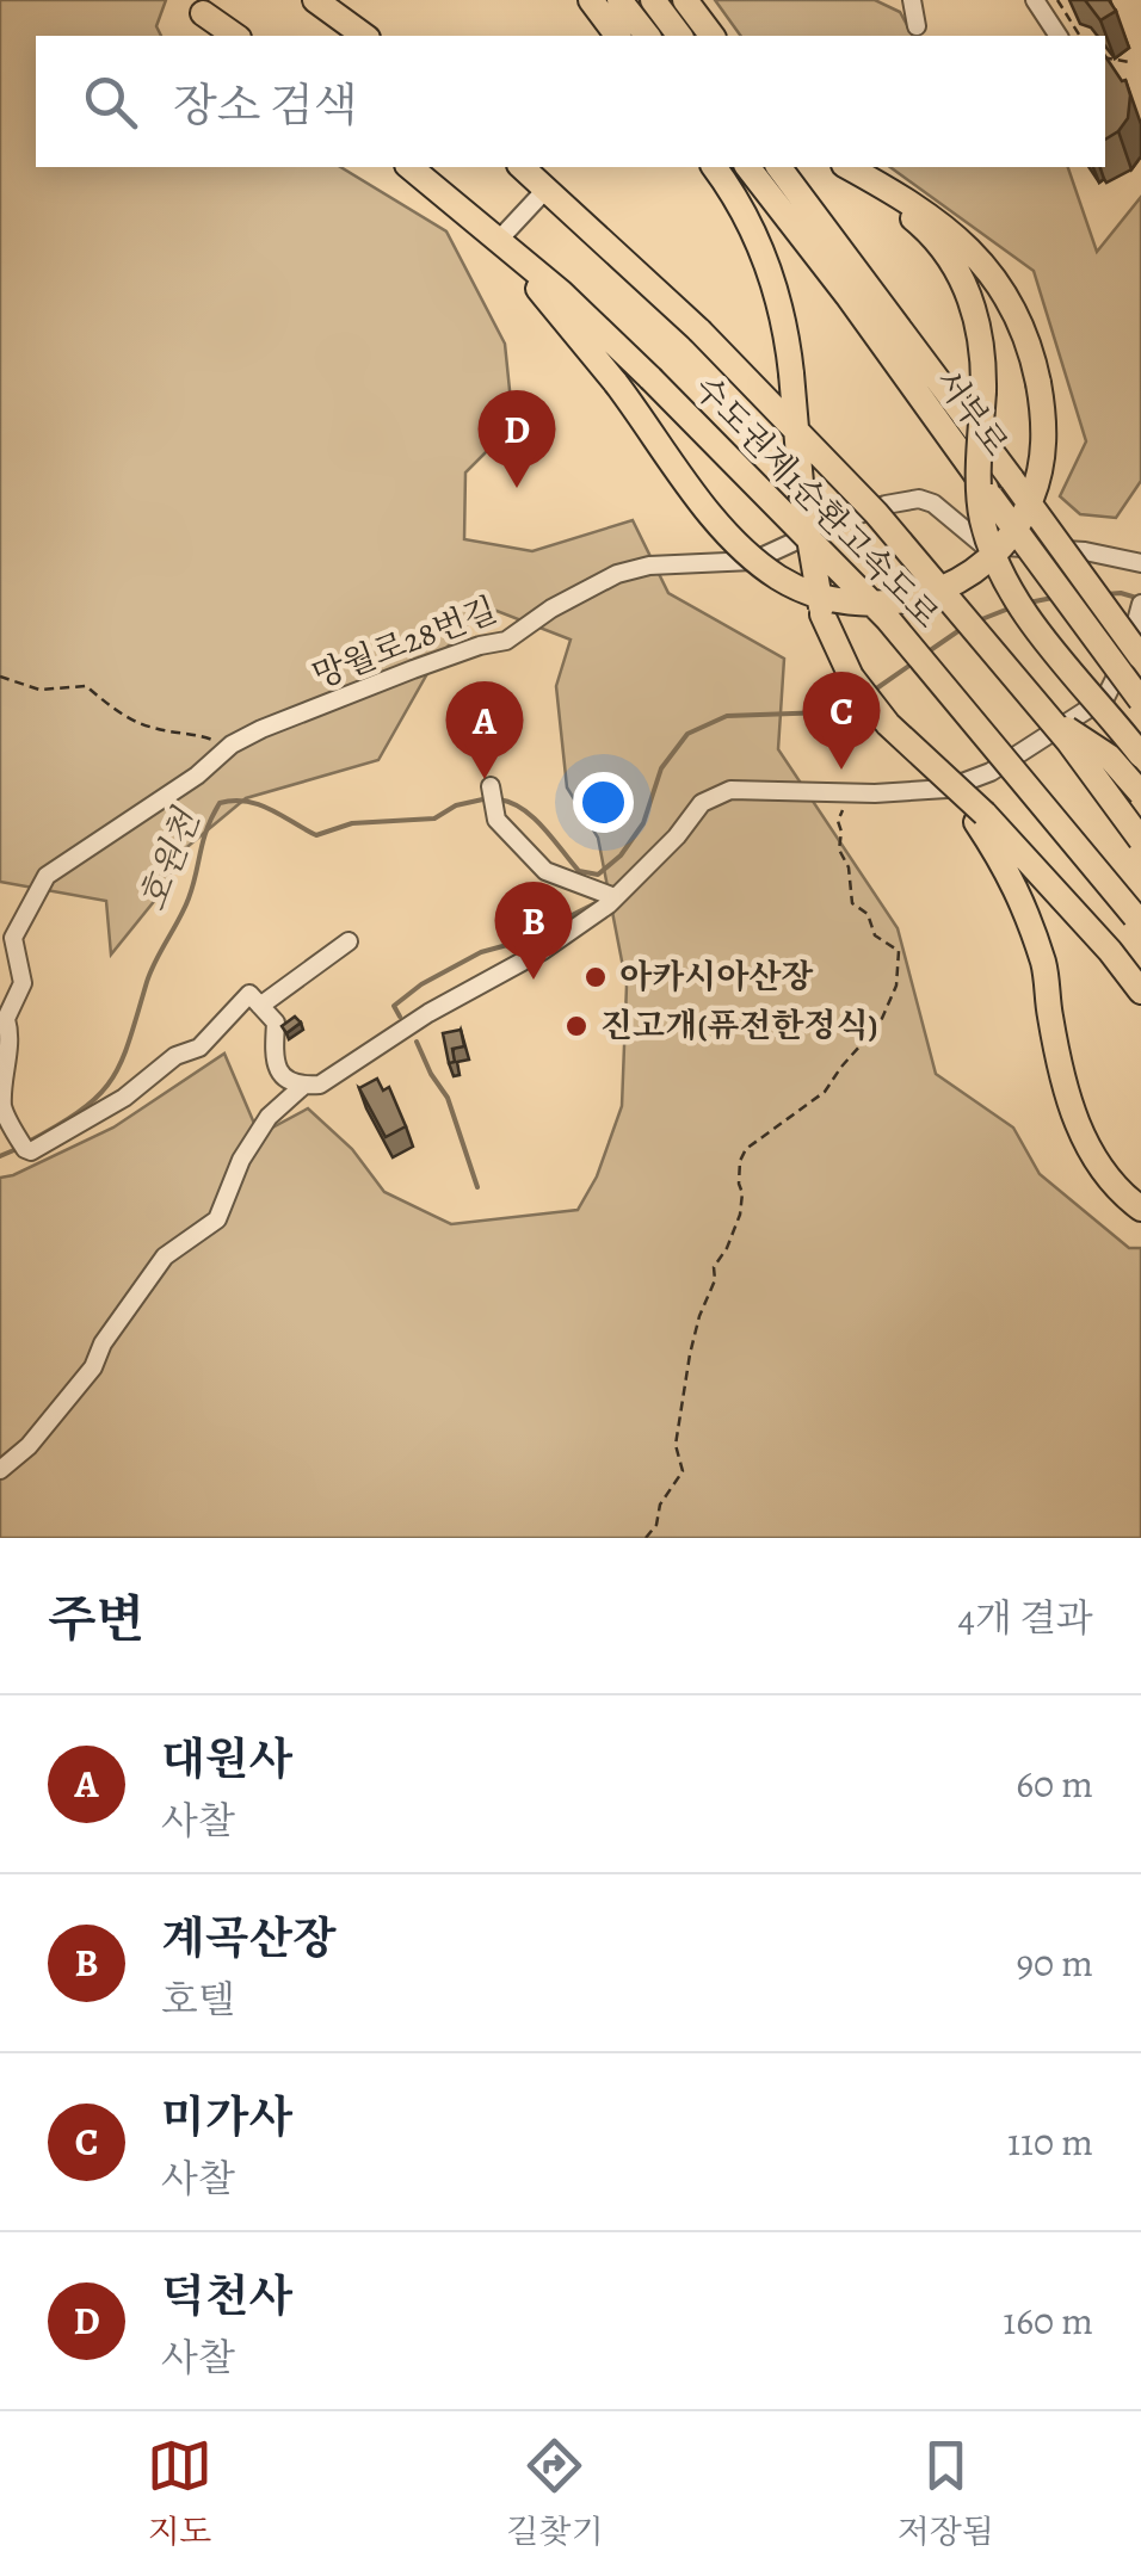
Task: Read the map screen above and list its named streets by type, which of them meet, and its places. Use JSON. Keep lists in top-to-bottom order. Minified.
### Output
{"streets":{"highway":["서부로","수도권제1순환고속도로"],"street":["망월로28번길"]},"water":["호원천"],"places":["아카시아산장","진고개(퓨전한정식)"],"page":{"search":"장소 검색","pins":["D","C","A","B"],"heading":["주변","4개 결과"],"list":[{"mark":"A","name":"대원사","note":"사찰","value":"60 m"},{"mark":"B","name":"계곡산장","note":"호텔","value":"90 m"},{"mark":"C","name":"미가사","note":"사찰","value":"110 m"},{"mark":"D","name":"덕천사","note":"사찰","value":"160 m"}],"nav":["지도","길찾기","저장됨"]}}
